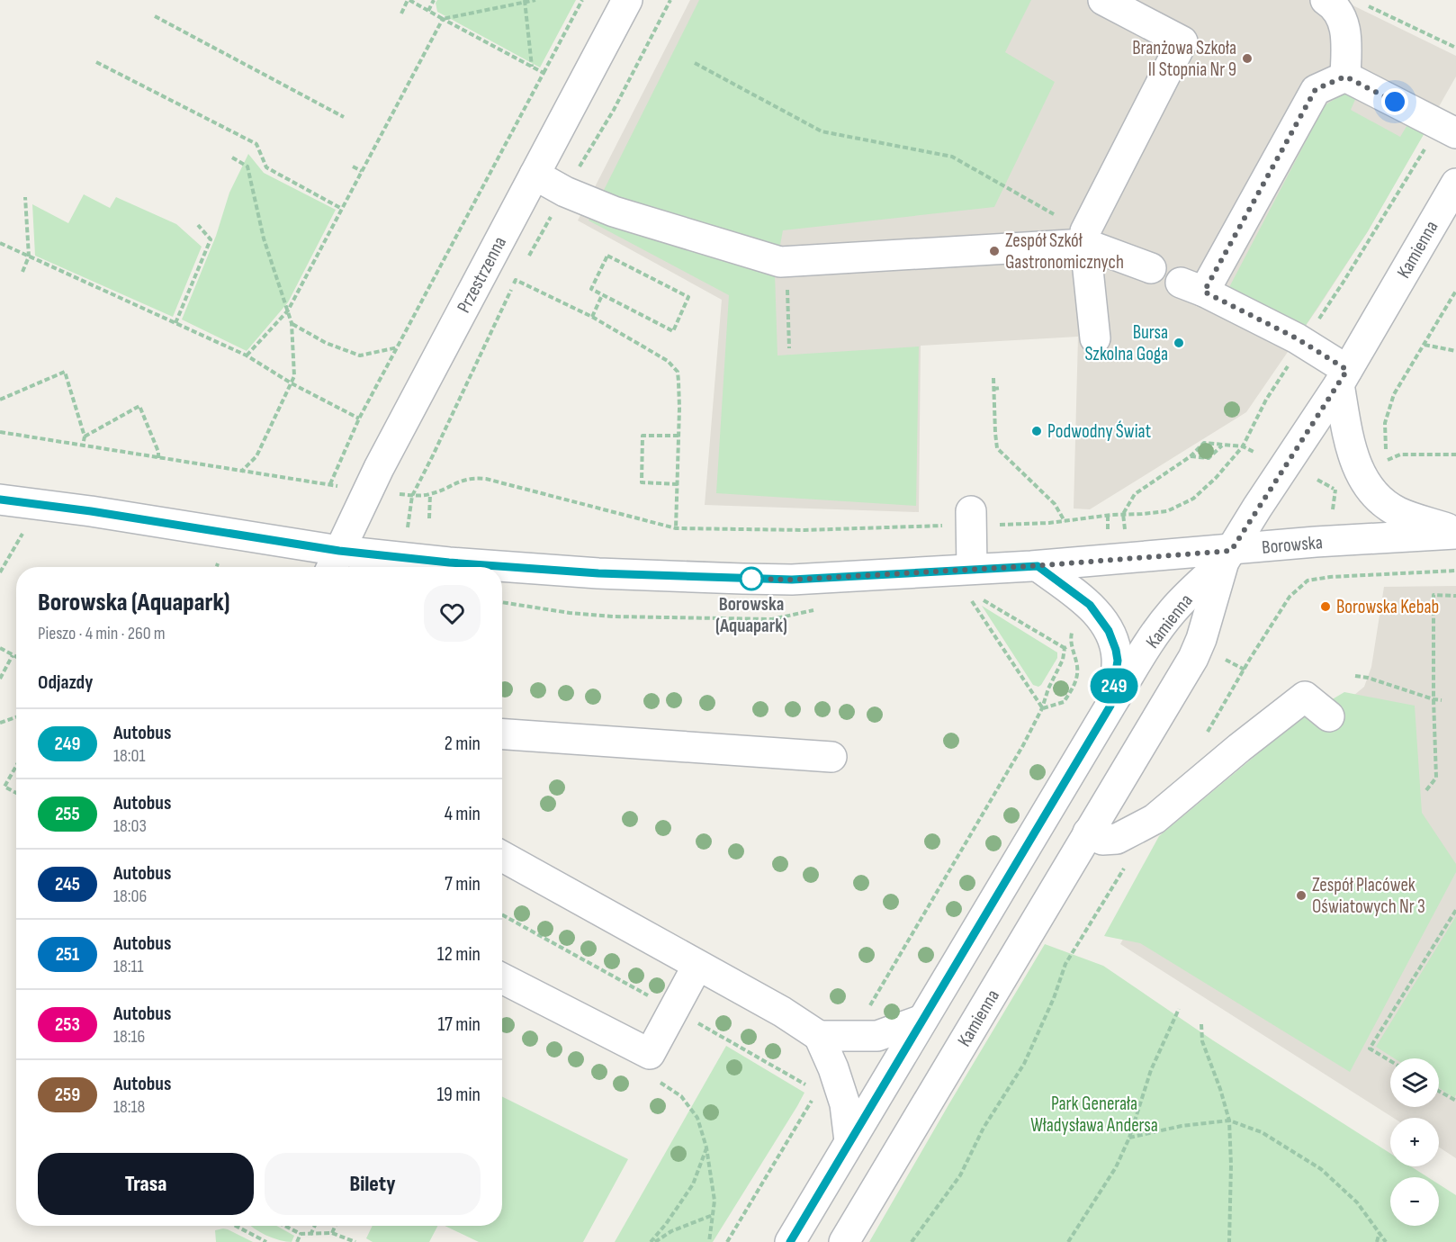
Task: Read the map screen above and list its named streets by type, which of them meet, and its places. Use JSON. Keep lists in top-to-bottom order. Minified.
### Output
{"streets":{"street":["Kamienna","Przestrzenna","Borowska"]},"crossings":[["Kamienna","Borowska"],["Przestrzenna","Borowska"]],"parks":["Park Generała Władysława Andersa"],"places":["Branżowa Szkoła II Stopnia Nr 9","Zespół Szkół Gastronomicznych","Bursa Szkolna Goga","Podwodny Świat","Borowska (Aquapark)","Borowska Kebab","Zespół Placówek Oświatowych Nr 3"],"lines":["bus line 249"],"page":{"on_map":"249","heading":[["Borowska (Aquapark)","Pieszo · 4 min · 260 m"],"Odjazdy"],"list":[{"mark":"249","name":"Autobus","note":"18:01","value":"2 min"},{"mark":"255","name":"Autobus","note":"18:03","value":"4 min"},{"mark":"245","name":"Autobus","note":"18:06","value":"7 min"},{"mark":"251","name":"Autobus","note":"18:11","value":"12 min"},{"mark":"253","name":"Autobus","note":"18:16","value":"17 min"},{"mark":"259","name":"Autobus","note":"18:18","value":"19 min"}],"map_buttons":["+","−"],"buttons":["Trasa","Bilety"]}}
